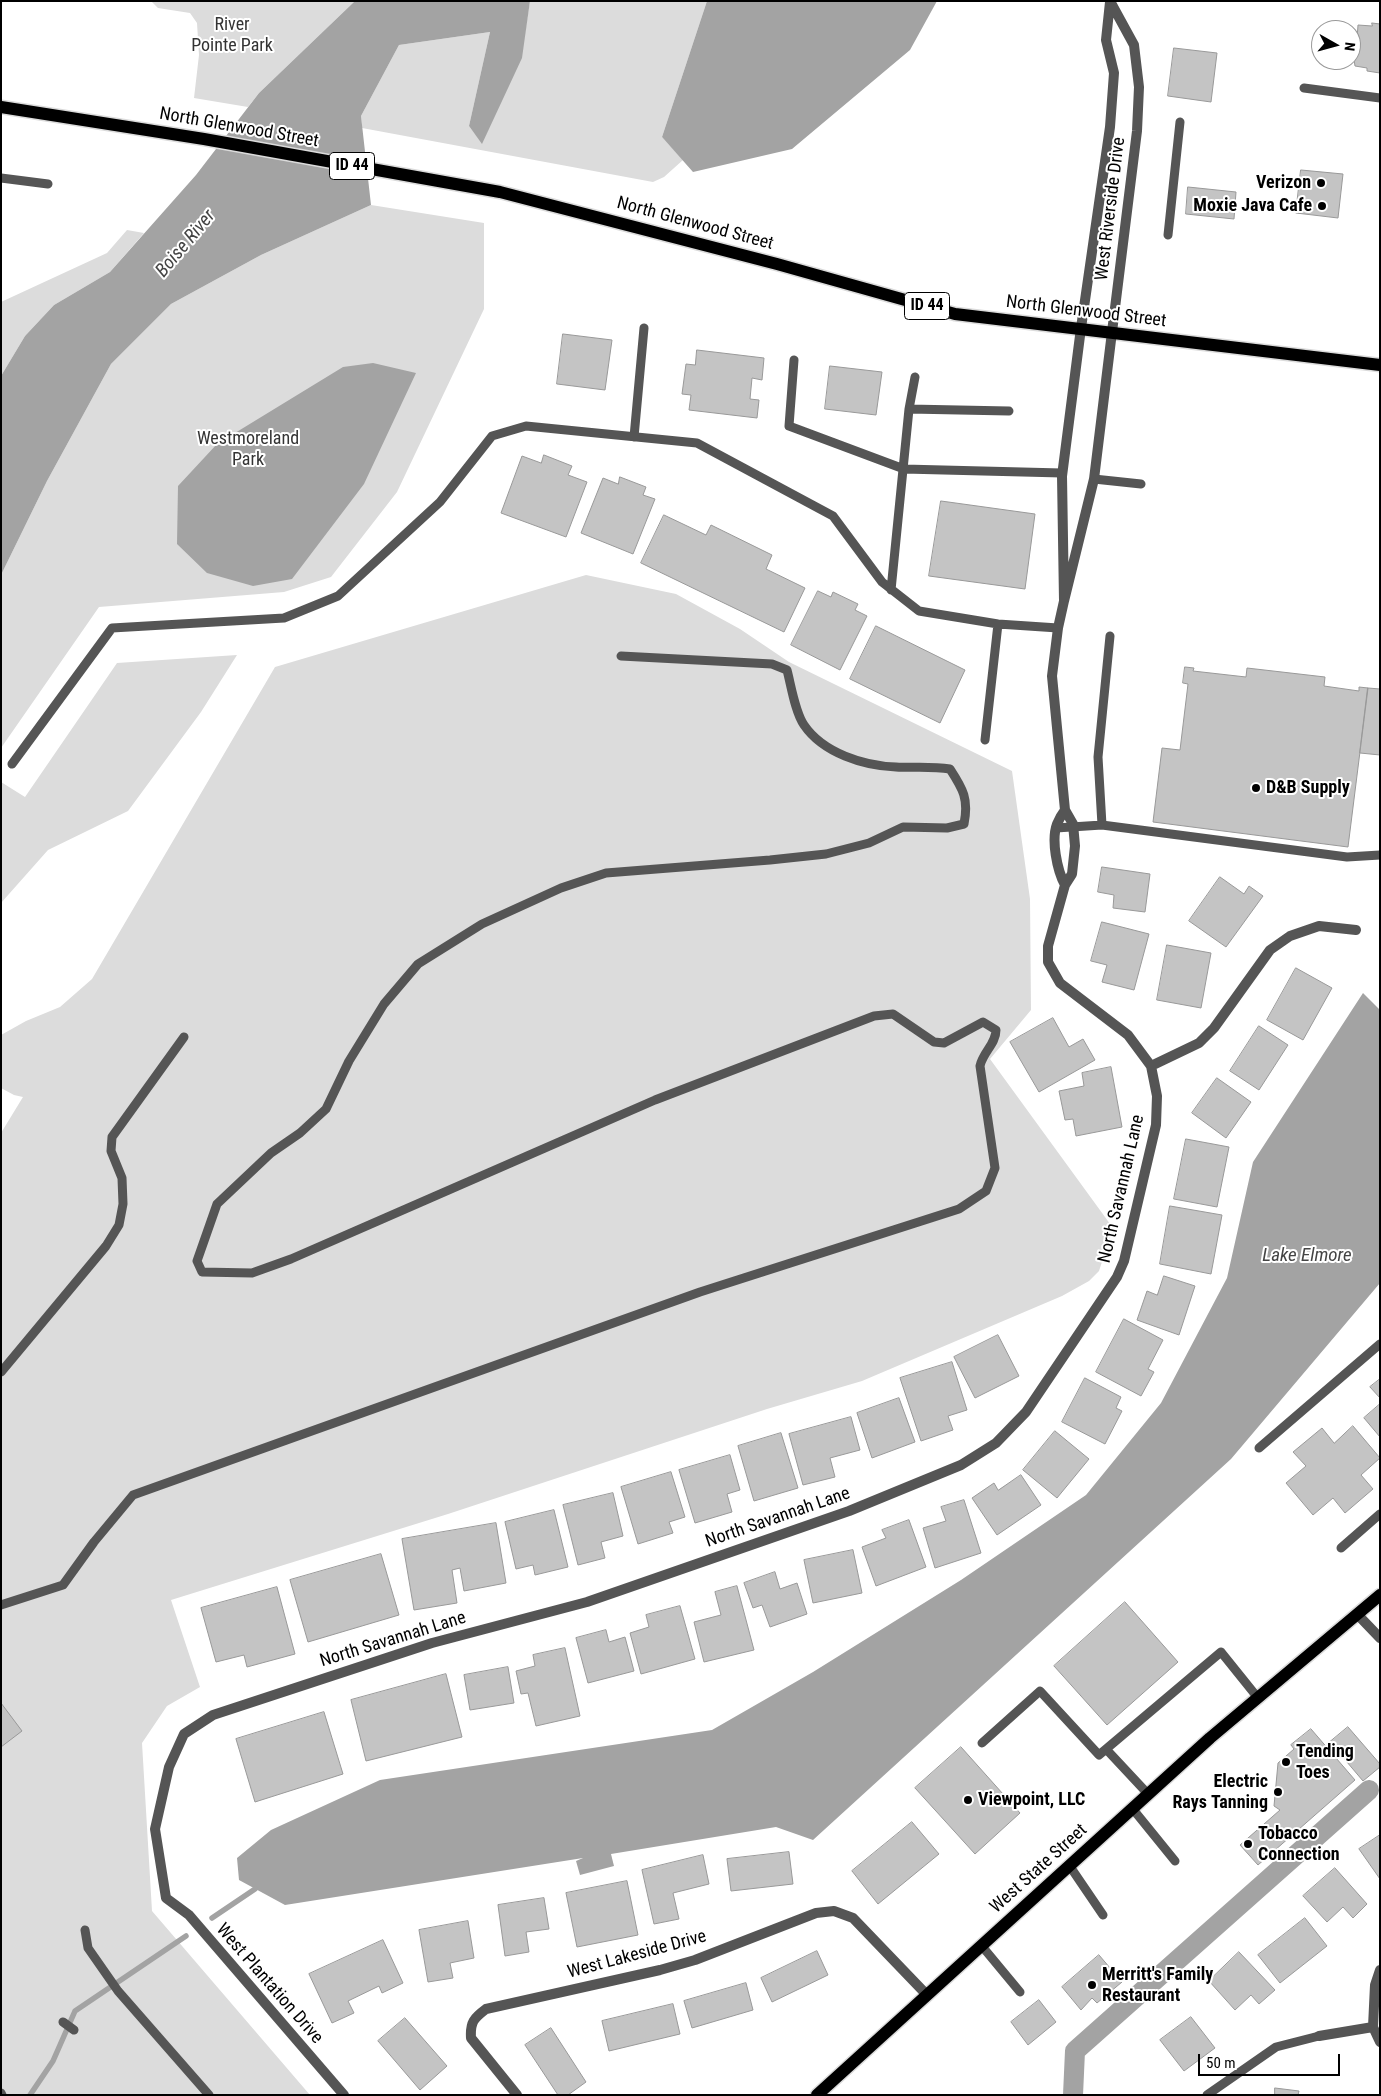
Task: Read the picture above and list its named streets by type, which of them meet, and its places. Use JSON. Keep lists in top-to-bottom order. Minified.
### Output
{"streets":{"main road":["North Glenwood Street","ID 44","West State Street"],"street":["West Riverside Drive","North Savannah Lane","West Lakeside Drive","West Plantation Drive"]},"crossings":[["North Glenwood Street","West Riverside Drive"],["West Riverside Drive","North Savannah Lane"],["North Savannah Lane","West Plantation Drive"],["West State Street","West Lakeside Drive"]],"water":["Boise River","Lake Elmore"],"parks":["River Pointe Park","Westmoreland Park"],"places":["Verizon","Moxie Java Cafe","D&B Supply","Tending Toes","Electric Rays Tanning","Viewpoint, LLC","Tobacco Connection","Merritt's Family Restaurant"],"scale_bar":"50 m","north":"right"}
